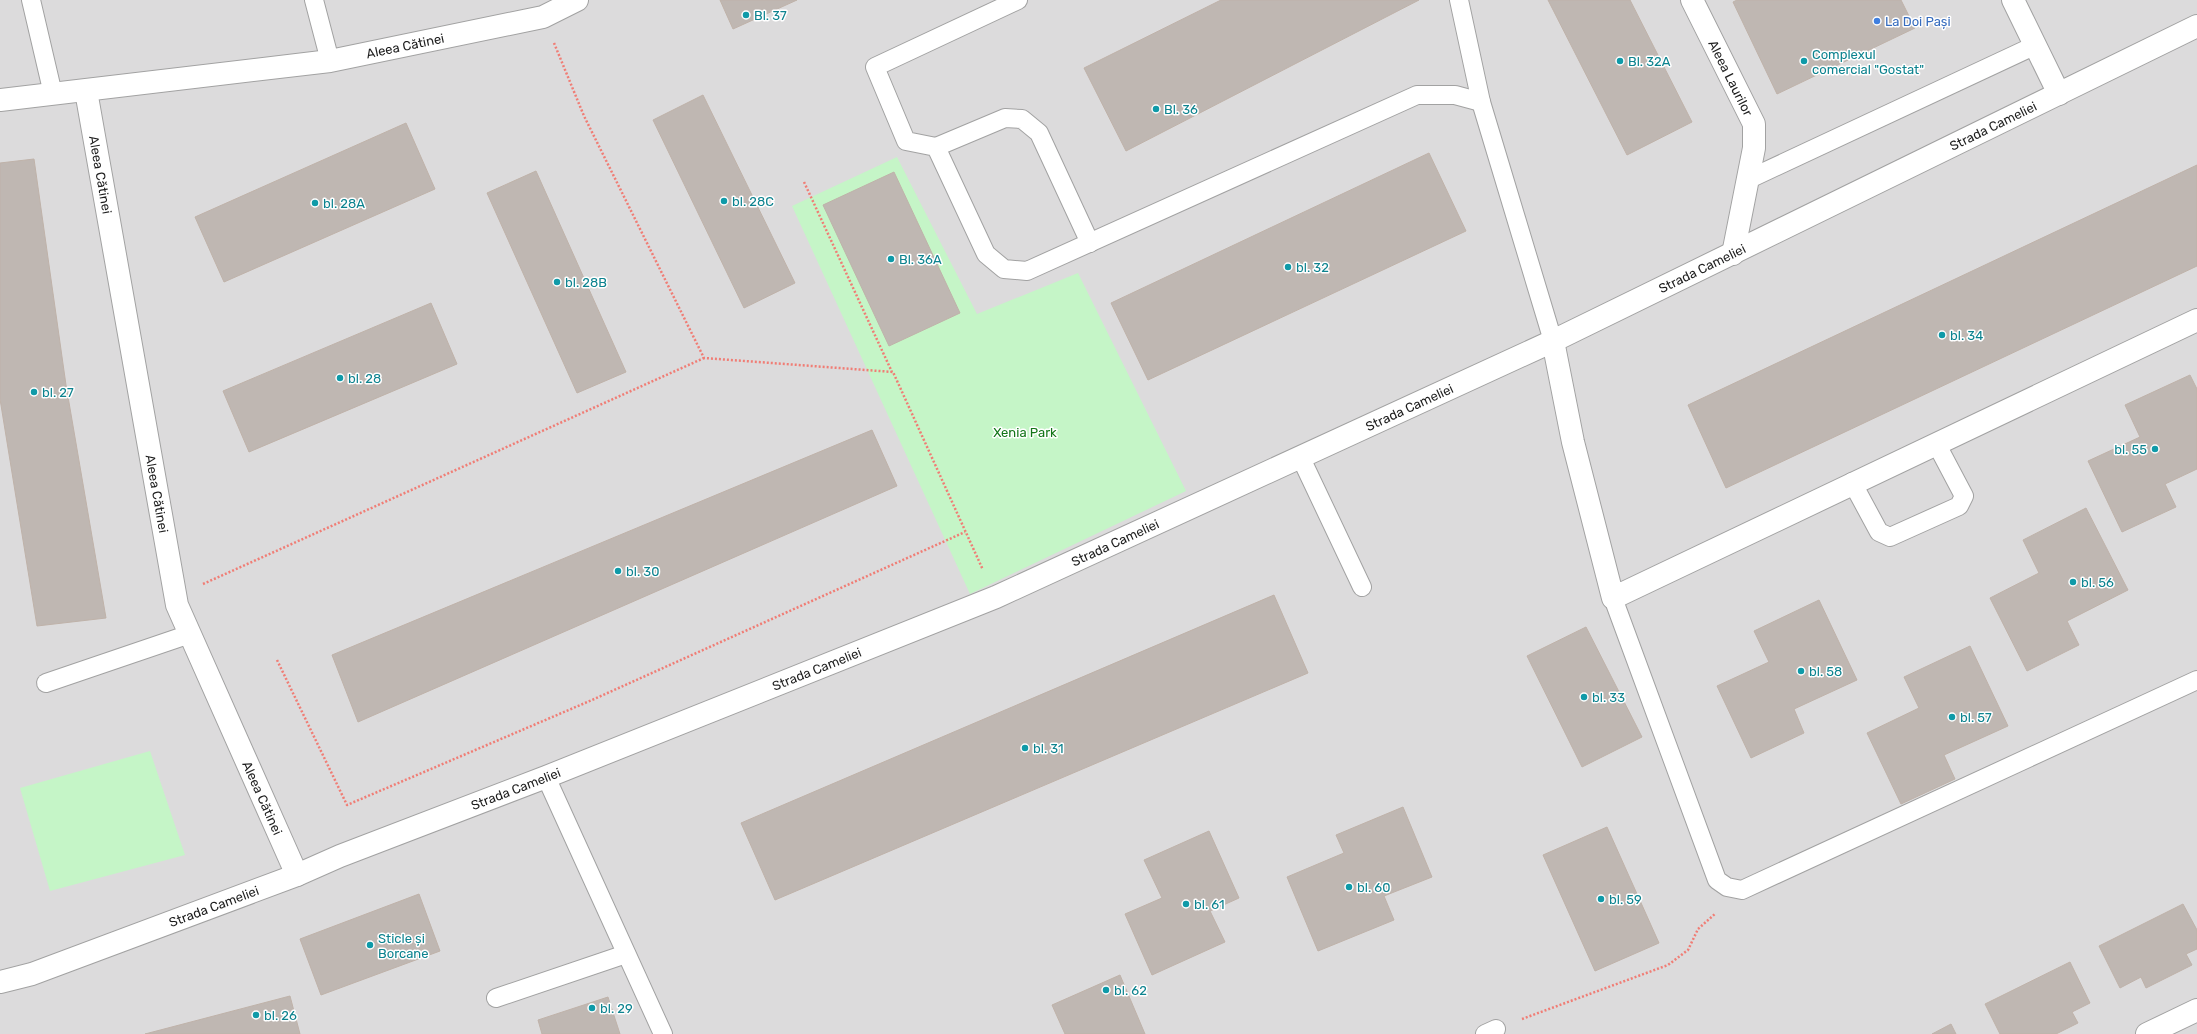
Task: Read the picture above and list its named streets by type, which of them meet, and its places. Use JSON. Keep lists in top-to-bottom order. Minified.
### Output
{"streets":{"street":["Aleea Cătinei","Aleea Laurilor","Strada Cameliei"]},"crossings":[["Aleea Cătinei","Strada Cameliei"],["Aleea Laurilor","Strada Cameliei"]],"parks":["Xenia Park"],"places":["Bl. 37","La Doi Pași","Bl. 32A","Complexul comercial \"Gostat\"","Bl. 36","bl. 28C","bl. 28A","Bl. 36A","bl. 32","bl. 28B","bl. 34","bl. 28","bl. 27","bl. 55","bl. 30","bl. 56","bl. 58","bl. 33","bl. 57","bl. 31","bl. 60","bl. 59","bl. 61","Sticle și Borcane","bl. 62","bl. 29","bl. 26"]}
